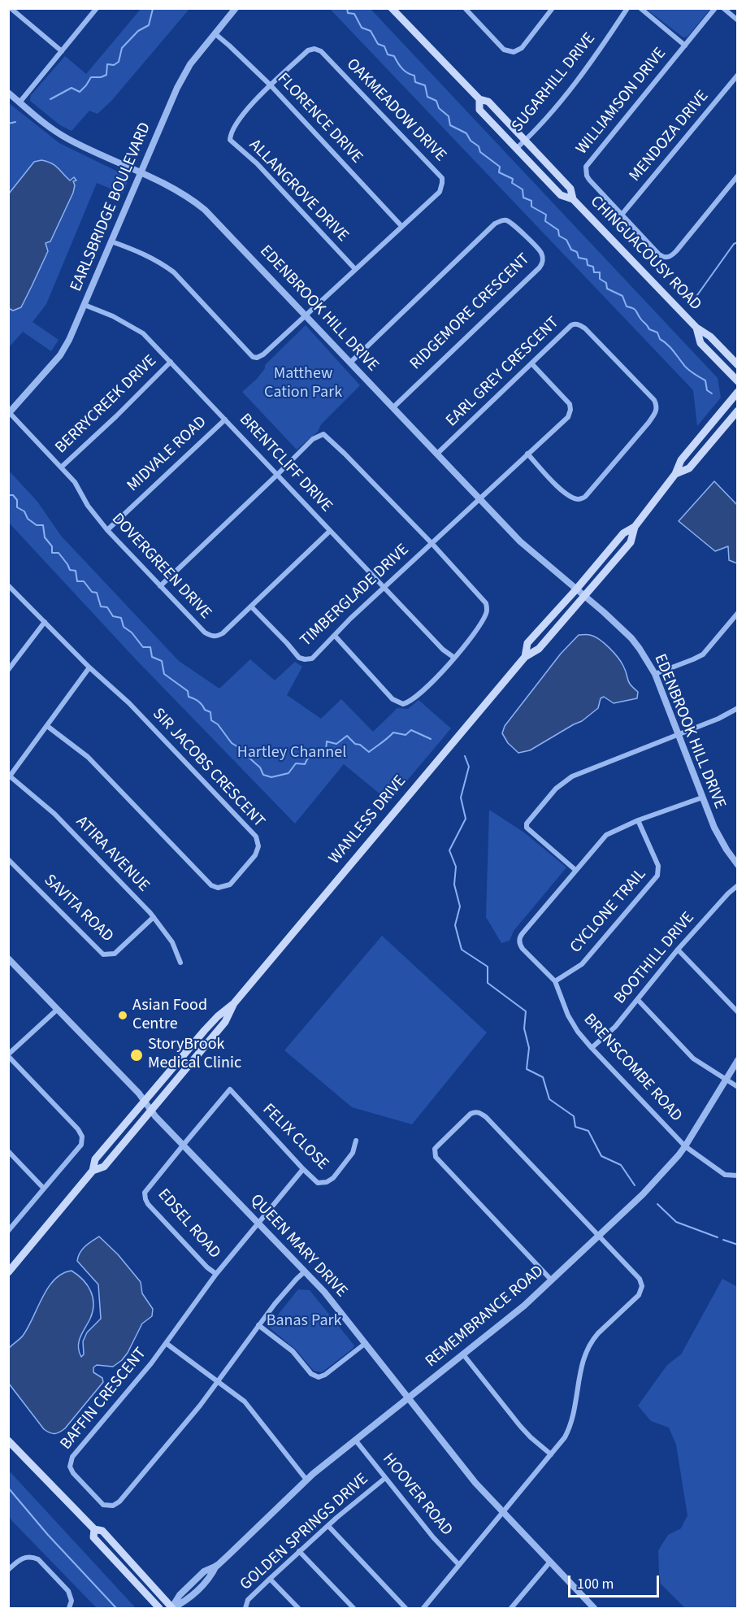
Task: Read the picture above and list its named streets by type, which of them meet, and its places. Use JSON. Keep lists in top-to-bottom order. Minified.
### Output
{"streets":{"main road":["CHINGUACOUSY ROAD","WANLESS DRIVE"],"street":["SUGARHILL DRIVE","WILLIAMSON DRIVE","OAKMEADOW DRIVE","FLORENCE DRIVE","MENDOZA DRIVE","ALLANGROVE DRIVE","EARLSBRIDGE BOULEVARD","EDENBROOK HILL DRIVE","RIDGEMORE CRESCENT","EARL GREY CRESCENT","BERRYCREEK DRIVE","MIDVALE ROAD","BRENTCLIFF DRIVE","DOVERGREEN DRIVE","TIMBERGLADE DRIVE","SIR JACOBS CRESCENT","ATIRA AVENUE","SAVITA ROAD","CYCLONE TRAIL","BOOTHILL DRIVE","BRENSCOMBE ROAD","FELIX CLOSE","EDSEL ROAD","QUEEN MARY DRIVE","REMEMBRANCE ROAD","BAFFIN CRESCENT","HOOVER ROAD","GOLDEN SPRINGS DRIVE"]},"crossings":[["SUGARHILL DRIVE","CHINGUACOUSY ROAD"],["WILLIAMSON DRIVE","MENDOZA DRIVE"],["OAKMEADOW DRIVE","FLORENCE DRIVE"],["OAKMEADOW DRIVE","ALLANGROVE DRIVE"],["OAKMEADOW DRIVE","EARLSBRIDGE BOULEVARD"],["OAKMEADOW DRIVE","EDENBROOK HILL DRIVE"],["FLORENCE DRIVE","ALLANGROVE DRIVE"],["FLORENCE DRIVE","EARLSBRIDGE BOULEVARD"],["EARLSBRIDGE BOULEVARD","EDENBROOK HILL DRIVE"],["EARLSBRIDGE BOULEVARD","BRENTCLIFF DRIVE"],["EARLSBRIDGE BOULEVARD","DOVERGREEN DRIVE"],["EDENBROOK HILL DRIVE","RIDGEMORE CRESCENT"],["EDENBROOK HILL DRIVE","EARL GREY CRESCENT"],["EDENBROOK HILL DRIVE","TIMBERGLADE DRIVE"],["EDENBROOK HILL DRIVE","WANLESS DRIVE"],["EDENBROOK HILL DRIVE","BRENSCOMBE ROAD"],["EARL GREY CRESCENT","TIMBERGLADE DRIVE"],["BERRYCREEK DRIVE","BRENTCLIFF DRIVE"],["BERRYCREEK DRIVE","DOVERGREEN DRIVE"],["MIDVALE ROAD","BRENTCLIFF DRIVE"],["MIDVALE ROAD","DOVERGREEN DRIVE"],["BRENTCLIFF DRIVE","DOVERGREEN DRIVE"],["BRENTCLIFF DRIVE","TIMBERGLADE DRIVE"],["DOVERGREEN DRIVE","TIMBERGLADE DRIVE"],["WANLESS DRIVE","QUEEN MARY DRIVE"],["ATIRA AVENUE","SAVITA ROAD"],["CYCLONE TRAIL","BRENSCOMBE ROAD"],["BOOTHILL DRIVE","BRENSCOMBE ROAD"],["BRENSCOMBE ROAD","REMEMBRANCE ROAD"],["FELIX CLOSE","EDSEL ROAD"],["FELIX CLOSE","QUEEN MARY DRIVE"],["FELIX CLOSE","BAFFIN CRESCENT"],["EDSEL ROAD","QUEEN MARY DRIVE"],["EDSEL ROAD","BAFFIN CRESCENT"],["QUEEN MARY DRIVE","REMEMBRANCE ROAD"],["QUEEN MARY DRIVE","BAFFIN CRESCENT"],["REMEMBRANCE ROAD","HOOVER ROAD"],["HOOVER ROAD","GOLDEN SPRINGS DRIVE"]],"parks":["Matthew Cation Park","Hartley Channel","Banas Park"],"places":["Asian Food Centre","StoryBrook Medical Clinic"],"scale_bar":"100 m"}
